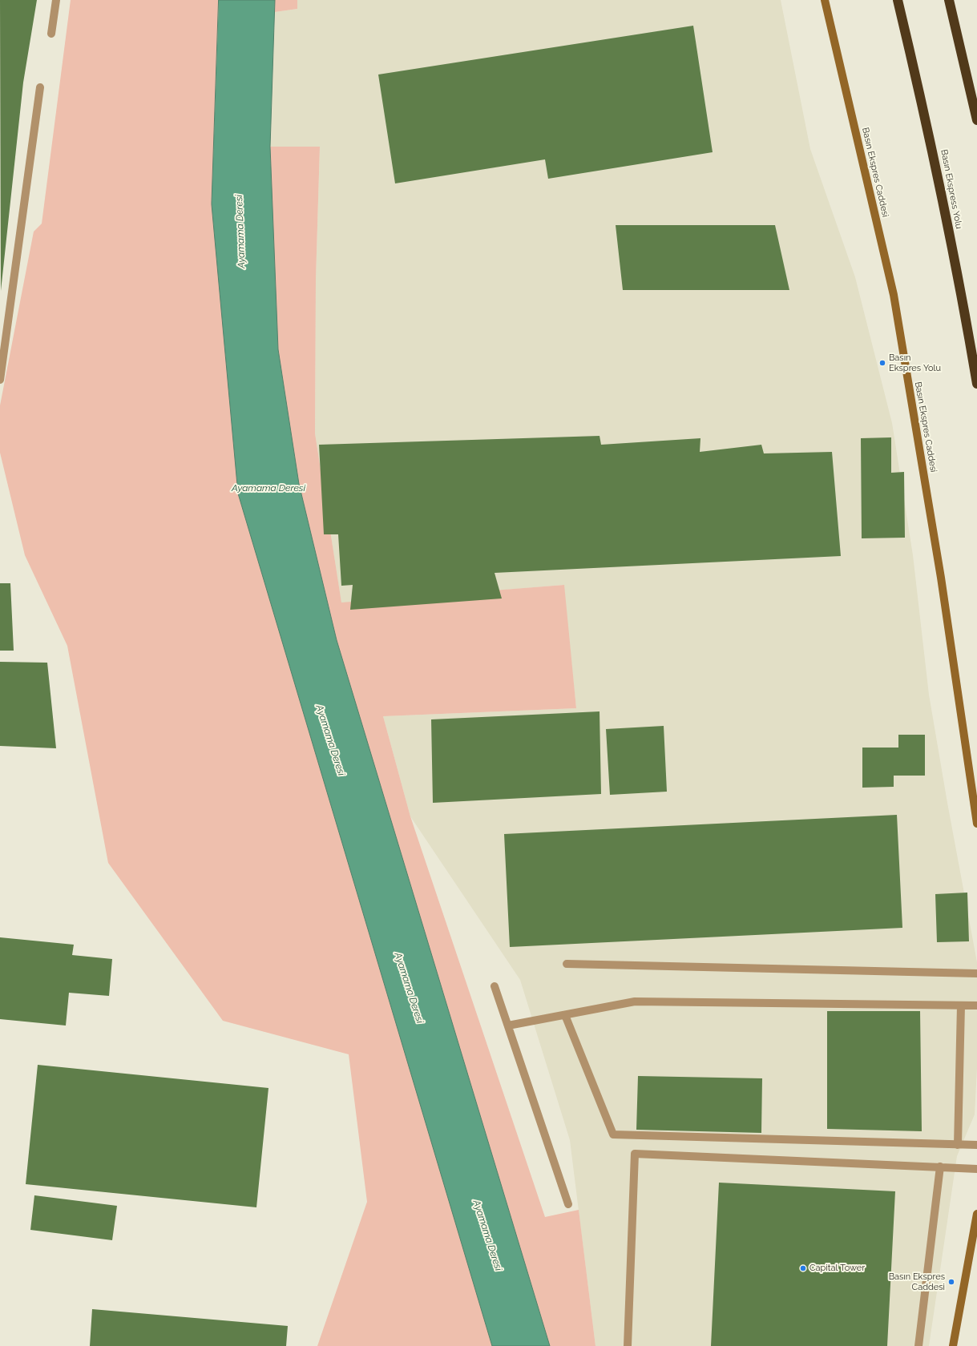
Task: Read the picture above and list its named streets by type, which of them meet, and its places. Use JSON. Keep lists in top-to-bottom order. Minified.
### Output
{"streets":{"highway":["Basın Ekspress Yolu"],"main road":["Basın Ekspres Caddesi"]},"water":["Ayamama Deresi"],"places":["Basın Ekspres Yolu","Capital Tower","Basın Ekspres Caddesi"]}
